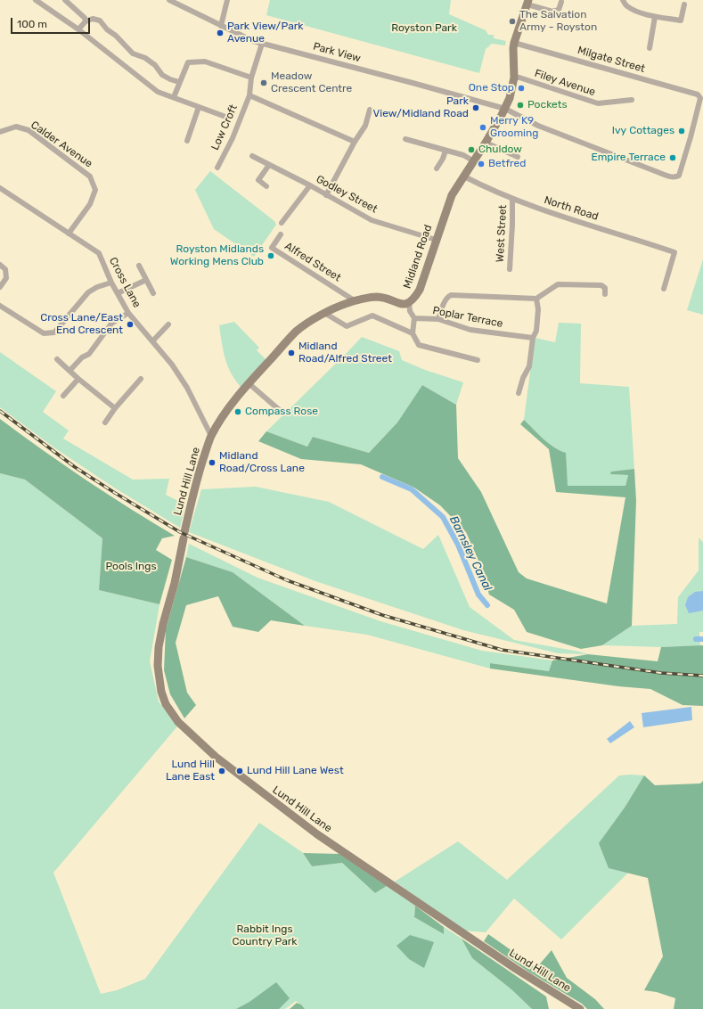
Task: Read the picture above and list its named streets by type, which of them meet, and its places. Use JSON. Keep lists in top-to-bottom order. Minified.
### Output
{"streets":{"main road":["Midland Road","Lund Hill Lane"],"street":["Park View","Milgate Street","Filey Avenue","Low Croft","Calder Avenue","Godley Street","North Road","West Street","Alfred Street","Cross Lane","Poplar Terrace"]},"crossings":[["Park View","Milgate Street"],["Park View","Low Croft"],["Park View","Midland Road"],["Milgate Street","Midland Road"],["Filey Avenue","Midland Road"],["Calder Avenue","Cross Lane"],["Godley Street","Midland Road"],["North Road","West Street"],["North Road","Midland Road"],["Midland Road","Alfred Street"],["Midland Road","Cross Lane"],["Midland Road","Lund Hill Lane"],["Cross Lane","Lund Hill Lane"]],"water":["Barnsley Canal"],"parks":["Royston Park","Pools Ings","Rabbit Ings Country Park"],"places":["The Salvation Army - Royston","Park View/Park Avenue","Meadow Crescent Centre","One Stop","Pockets","Park View/Midland Road","Merry K9 Grooming","Ivy Cottages","Chuldow","Empire Terrace","Betfred","Royston Midlands Working Mens Club","Cross Lane/East End Crescent","Midland Road/Alfred Street","Compass Rose","Midland Road/Cross Lane","Lund Hill Lane East","Lund Hill Lane West"],"scale_bar":"100 m"}
